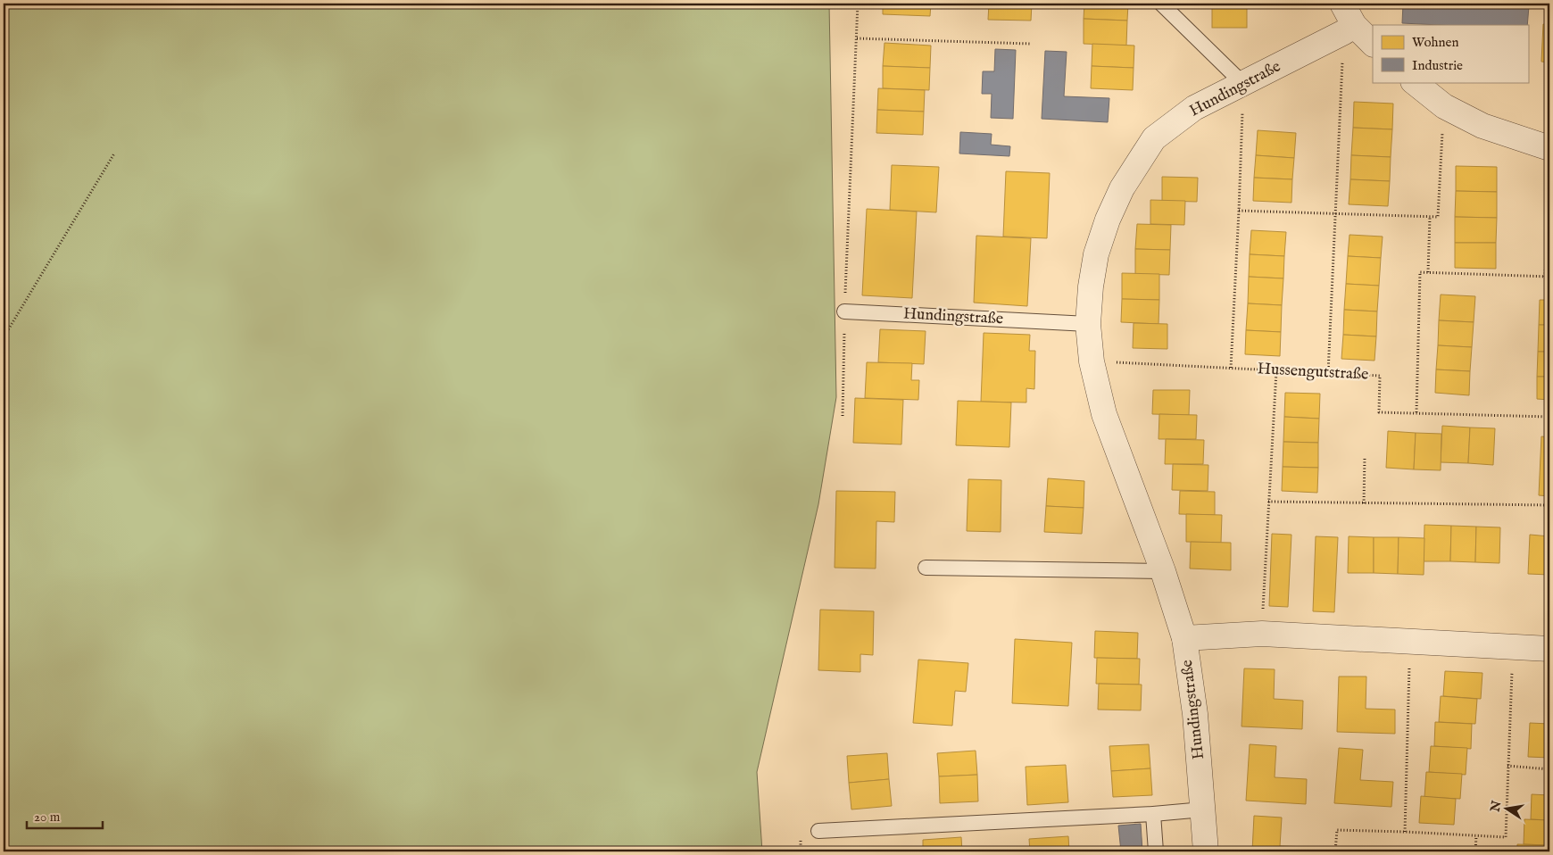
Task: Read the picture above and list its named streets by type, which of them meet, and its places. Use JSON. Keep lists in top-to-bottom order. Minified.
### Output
{"streets":{"street":["Hundingstraße"],"path":["Hussengutstraße"]},"crossings":[["Hundingstraße","Hussengutstraße"]],"legend":["Wohnen","Industrie"],"scale_bar":"20 m","north":"left"}
